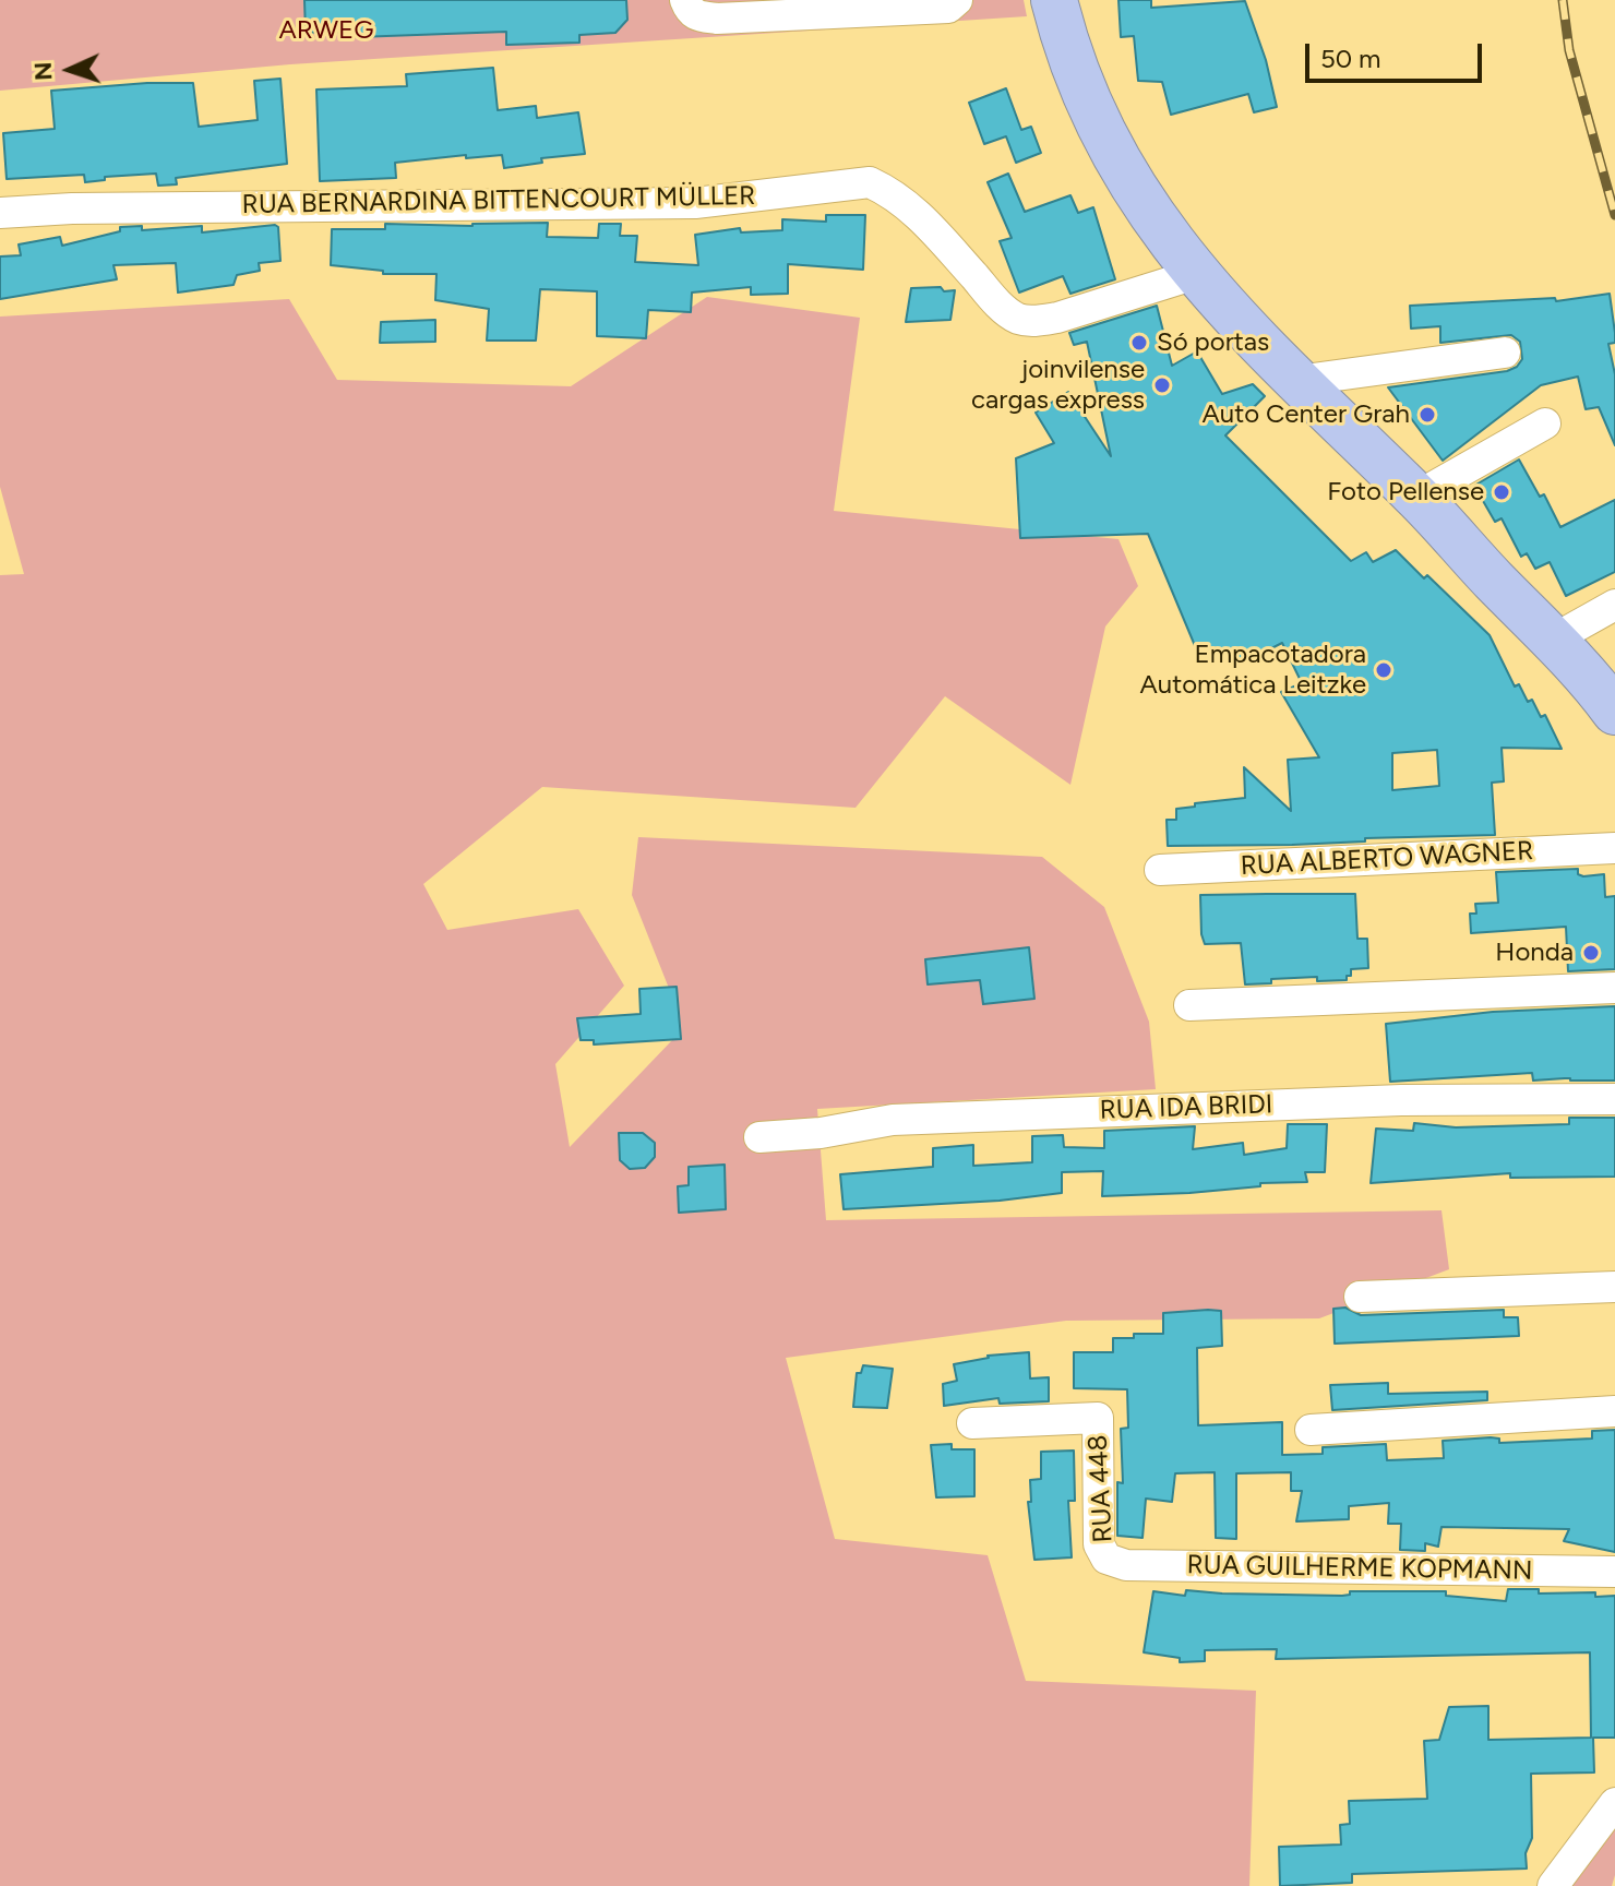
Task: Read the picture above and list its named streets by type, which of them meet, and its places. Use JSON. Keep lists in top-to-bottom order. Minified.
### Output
{"streets":{"street":["RUA BERNARDINA BITTENCOURT MÜLLER","RUA ALBERTO WAGNER","RUA IDA BRIDI","RUA 448","RUA GUILHERME KOPMANN"]},"crossings":[["RUA 448","RUA GUILHERME KOPMANN"]],"parks":["ARWEG"],"places":["Só portas","joinvilense cargas express","Auto Center Grah","Foto Pellense","Empacotadora Automática Leitzke","Honda"],"scale_bar":"50 m","north":"left"}
